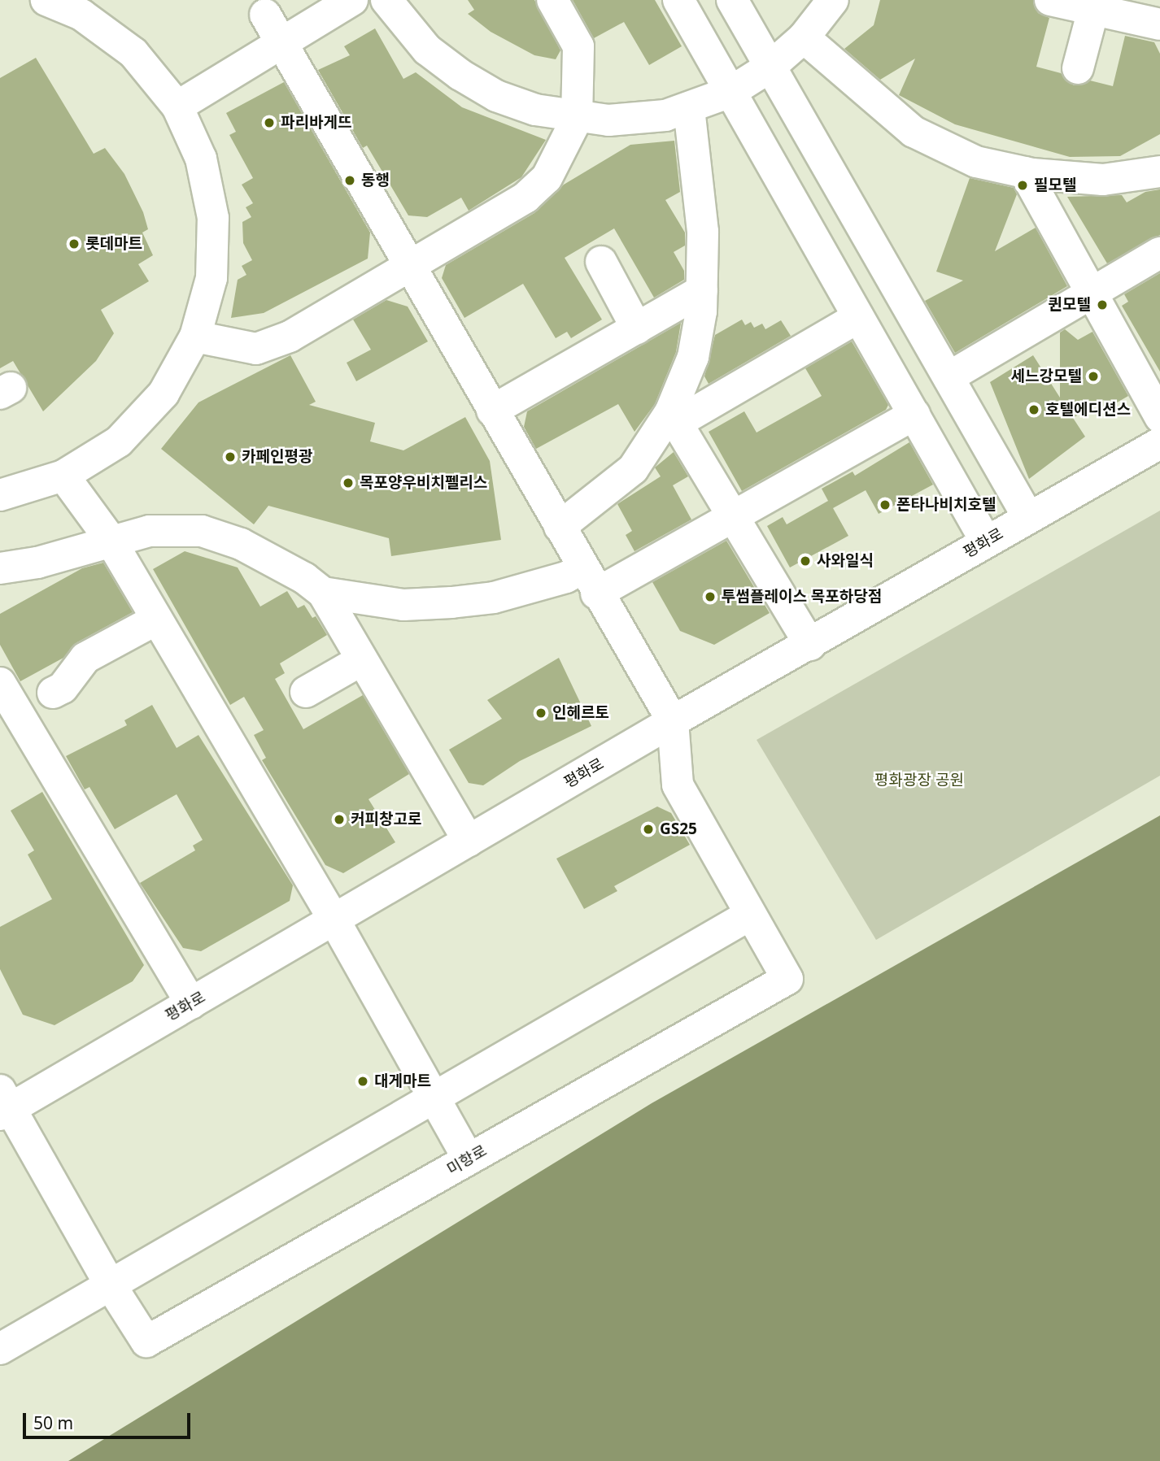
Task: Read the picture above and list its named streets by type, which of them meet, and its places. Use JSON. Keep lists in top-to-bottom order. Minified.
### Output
{"streets":{"street":["평화로","미항로"]},"parks":["평화광장 공원"],"places":["파리바게뜨","동행","필모텔","롯데마트","퀸모텔","세느강모텔","호텔에디션스","카페인평광","목포양우비치펠리스","폰타나비치호텔","사와일식","투썸플레이스 목포하당점","인헤르토","커피창고로","GS25","대게마트"],"scale_bar":"50 m"}
